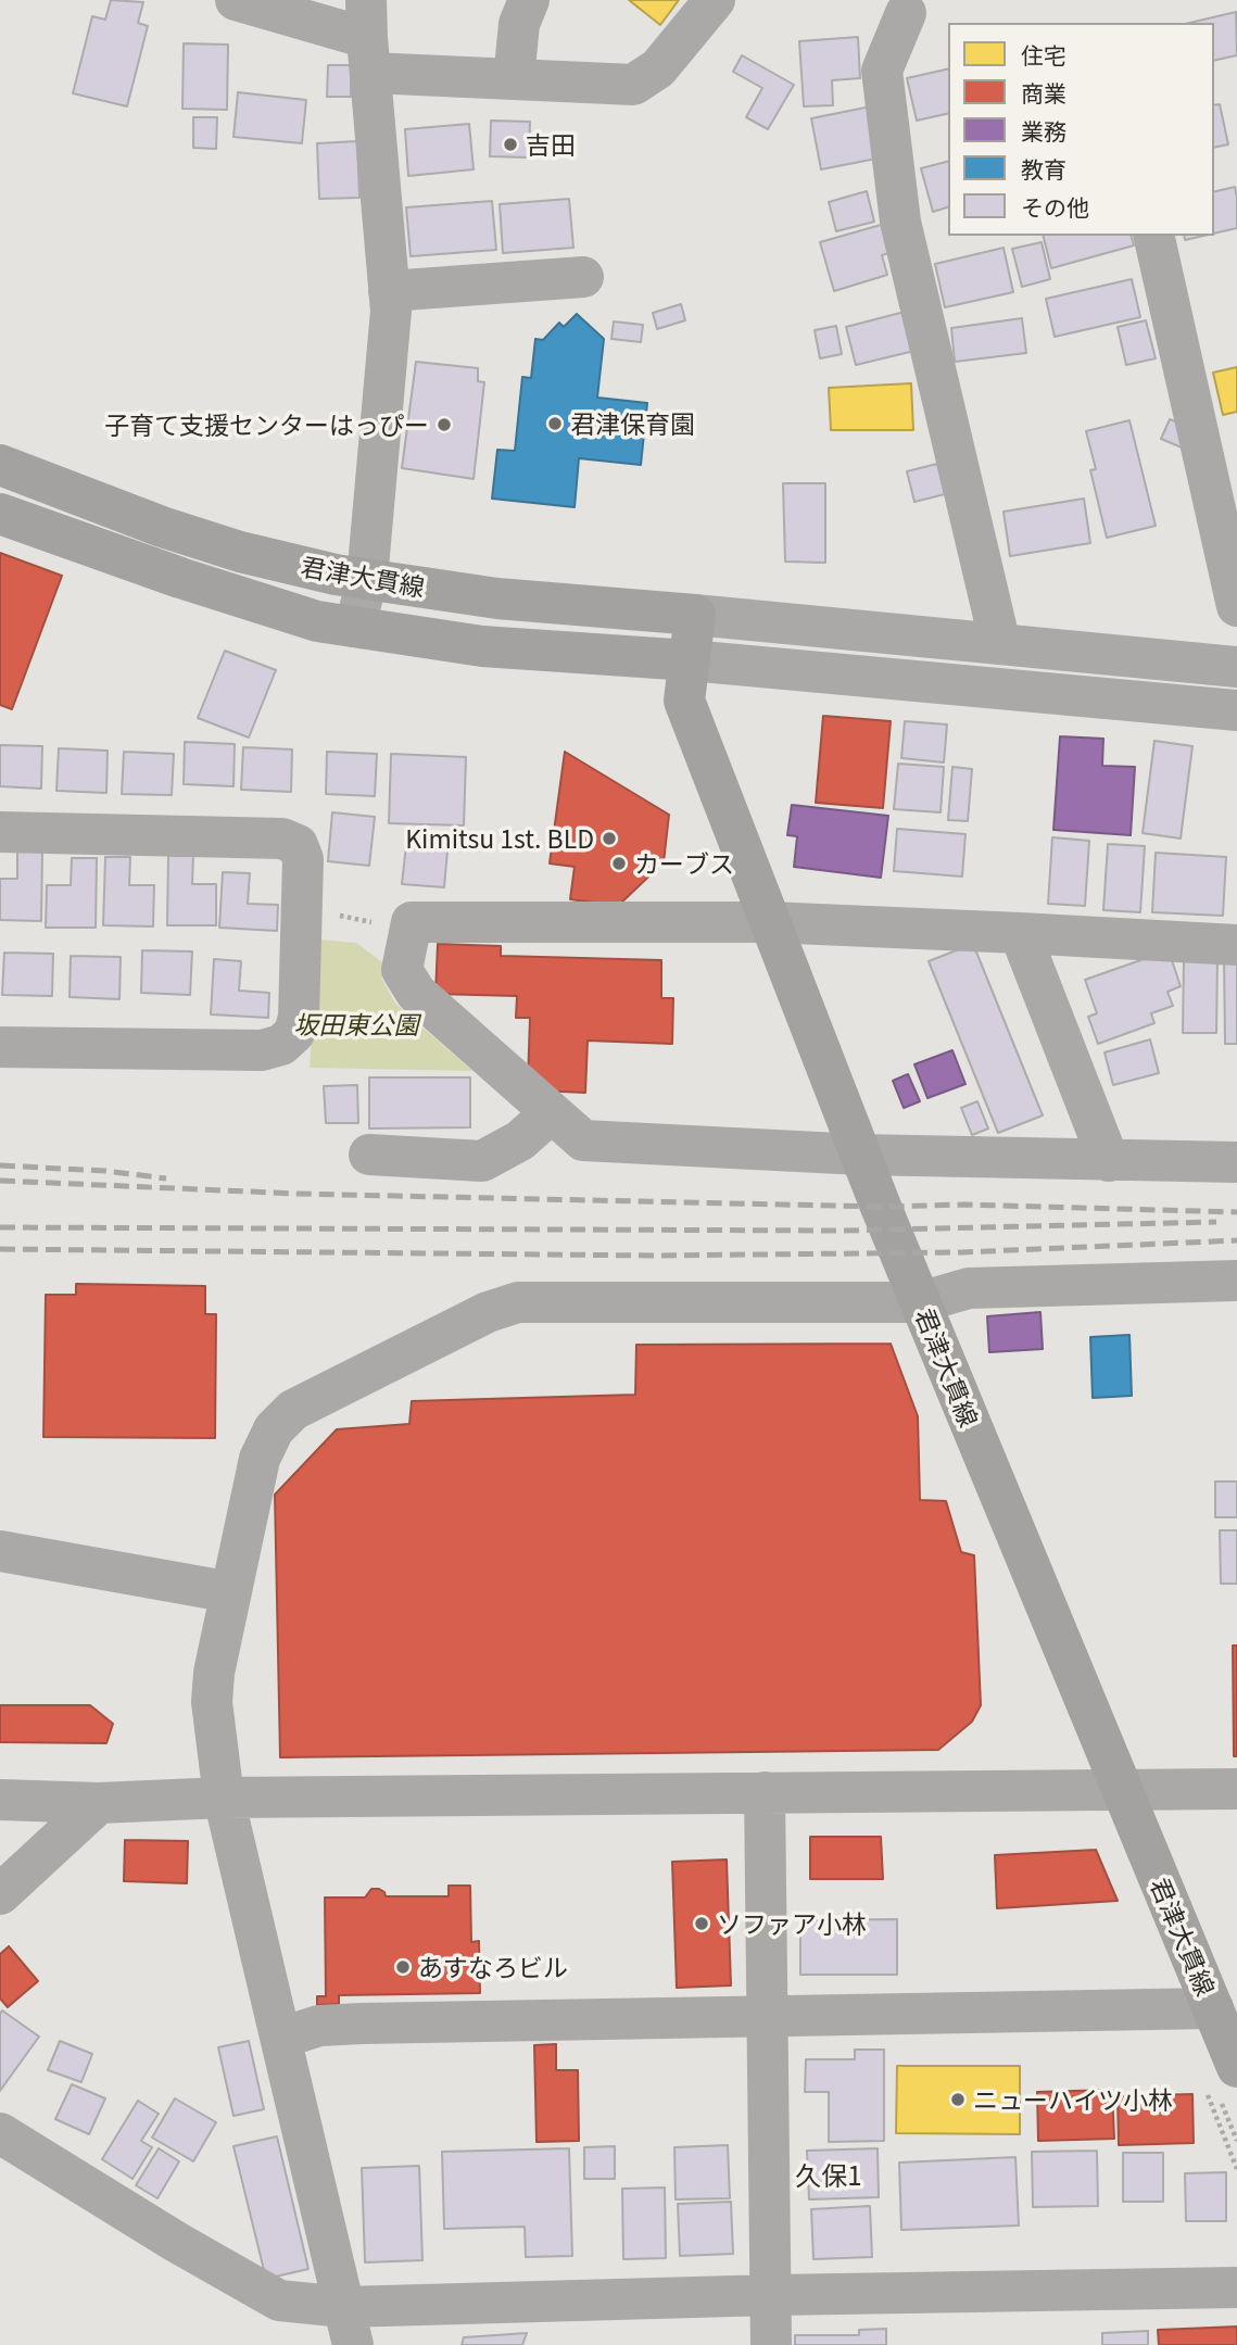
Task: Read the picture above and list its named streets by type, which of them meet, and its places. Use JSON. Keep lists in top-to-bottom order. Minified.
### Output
{"streets":{"main road":["君津大貫線"]},"districts":["久保1"],"parks":["坂田東公園"],"places":["吉田","君津保育園","子育て支援センターはっぴー","Kimitsu 1st. BLD","カーブス","ソファア小林","あすなろビル","ニューハイツ小林"],"legend":["住宅","商業","業務","教育","その他"]}
